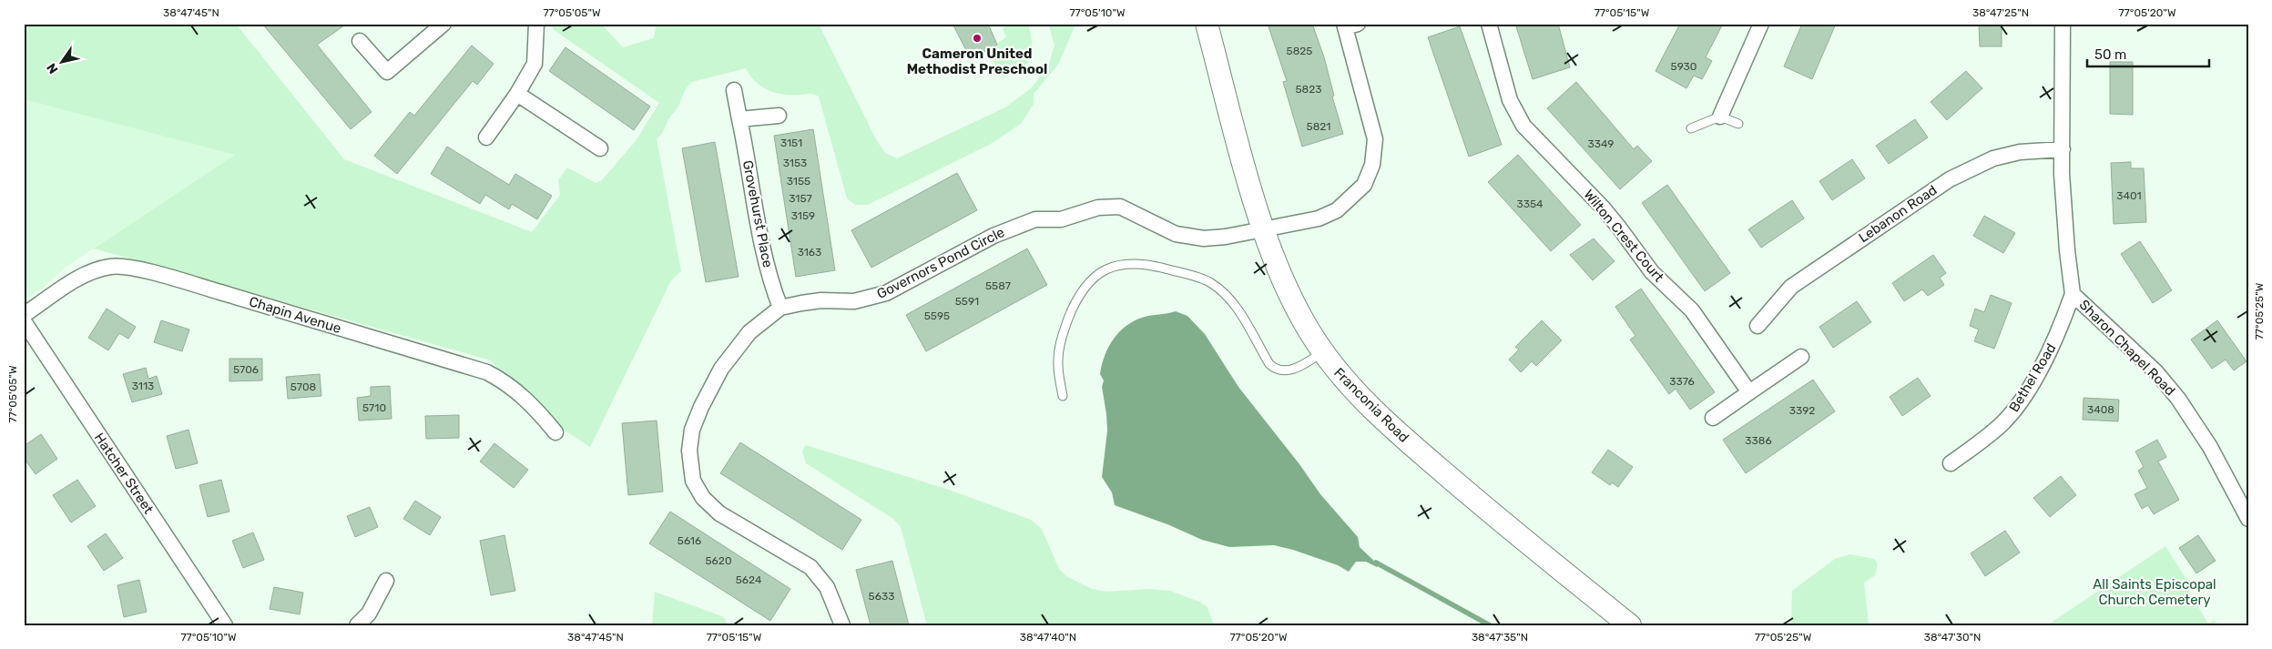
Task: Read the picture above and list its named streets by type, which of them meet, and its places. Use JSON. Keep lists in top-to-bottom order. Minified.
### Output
{"streets":{"main road":["Franconia Road"],"street":["Grovehurst Place","Lebanon Road","Wilton Crest Court","Governors Pond Circle","Chapin Avenue","Sharon Chapel Road","Bethel Road","Hatcher Street"]},"crossings":[["Grovehurst Place","Governors Pond Circle"],["Lebanon Road","Sharon Chapel Road"],["Governors Pond Circle","Franconia Road"],["Sharon Chapel Road","Bethel Road"]],"parks":["All Saints Episcopal Church Cemetery"],"places":["Cameron United Methodist Preschool"],"house_numbers":["5825","5930","5823","5821","3151","3349","3153","3155","3401","3157","3354","3159","3163","5587","5591","5595","5706","3376","3113","5708","5710","3408","3392","3386","5616","5620","5624","5633"],"scale_bar":"50 m","north":"bottom left","coordinates":["38°47'45\"N","77°05'05\"W","77°05'10\"W","77°05'15\"W","38°47'25\"N","77°05'20\"W","77°05'25\"W","38°47'40\"N","38°47'35\"N","38°47'30\"N"]}
